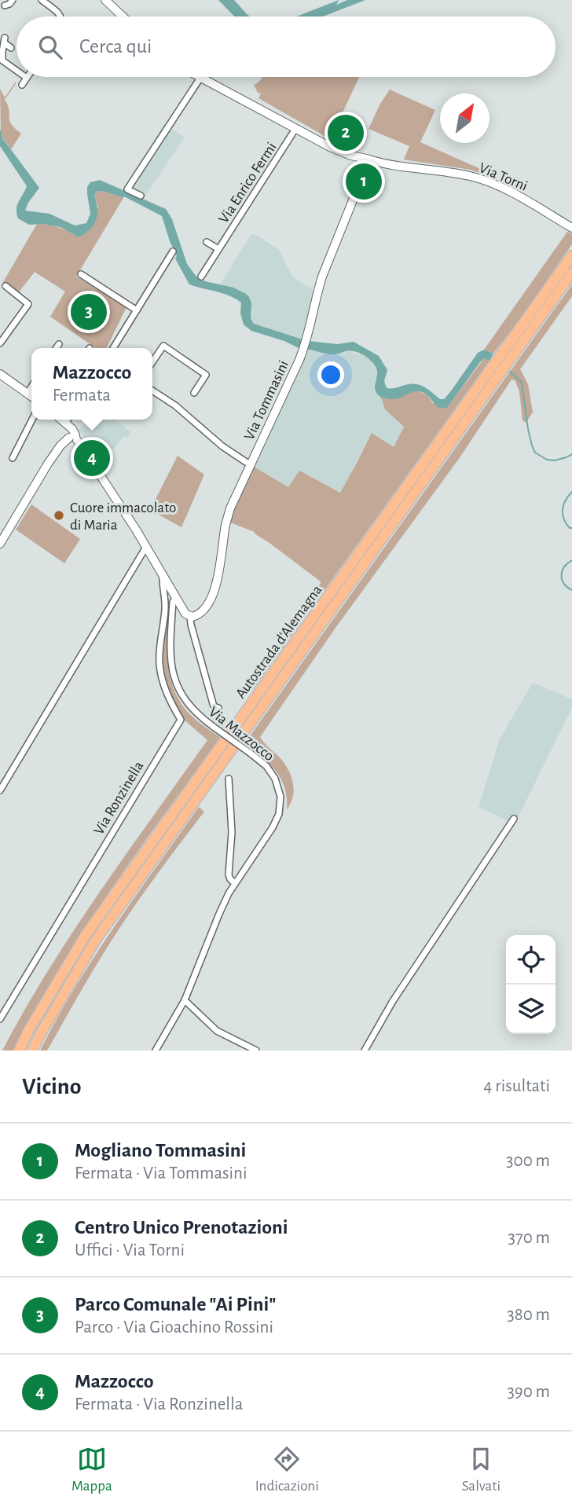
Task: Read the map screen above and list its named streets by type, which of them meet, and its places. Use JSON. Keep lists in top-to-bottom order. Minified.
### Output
{"streets":{"highway":["Autostrada d'Alemagna"],"street":["Via Torni","Via Enrico Fermi","Via Tommasini","Via Mazzocco","Via Ronzinella"]},"crossings":[["Via Torni","Via Enrico Fermi"],["Via Torni","Via Tommasini"],["Via Tommasini","Via Ronzinella"],["Via Mazzocco","Via Ronzinella"]],"places":["Cuore immacolato di Maria"],"north":"top right","page":{"search":"Cerca qui","pins":["2","1","3","4"],"popup":["Mazzocco","Fermata"],"heading":["Vicino","4 risultati"],"list":[{"mark":"1","name":"Mogliano Tommasini","note":"Fermata · Via Tommasini","value":"300 m"},{"mark":"2","name":"Centro Unico Prenotazioni","note":"Uffici · Via Torni","value":"370 m"},{"mark":"3","name":"Parco Comunale \"Ai Pini\"","note":"Parco · Via Gioachino Rossini","value":"380 m"},{"mark":"4","name":"Mazzocco","note":"Fermata · Via Ronzinella","value":"390 m"}],"nav":["Mappa","Indicazioni","Salvati"]}}
